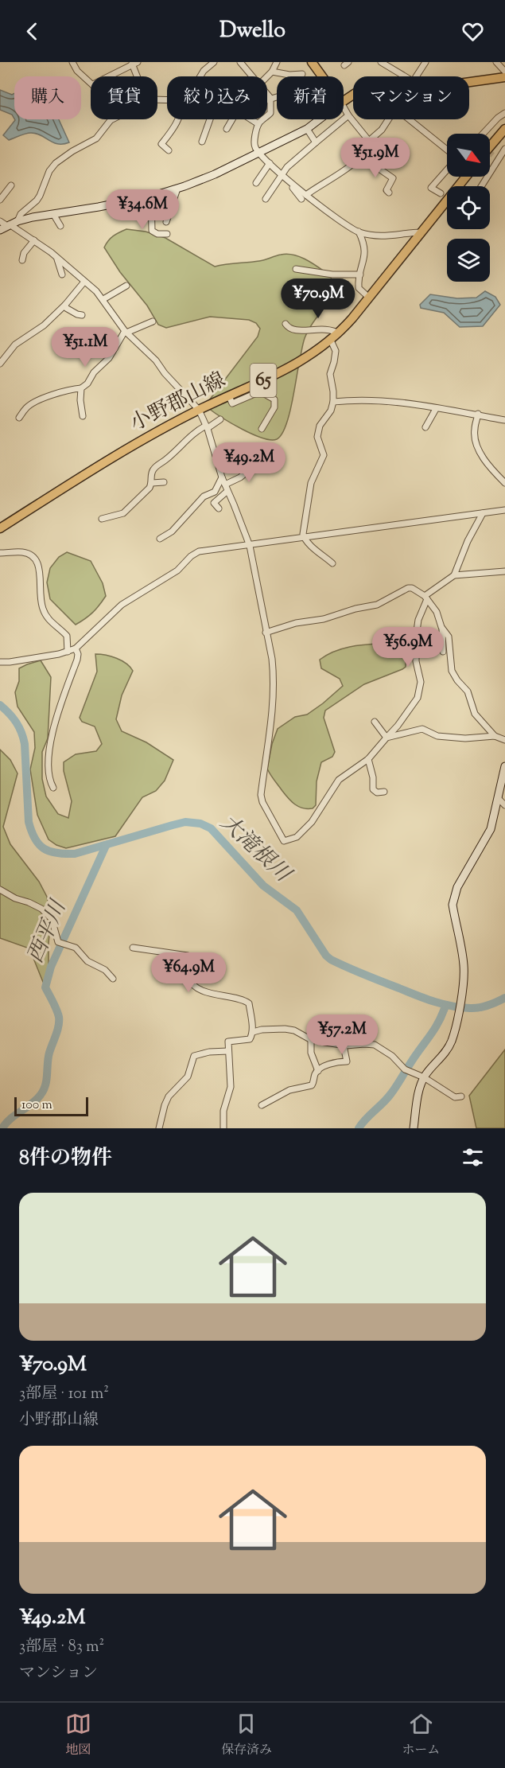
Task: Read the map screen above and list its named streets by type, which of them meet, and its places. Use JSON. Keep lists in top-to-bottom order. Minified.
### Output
{"streets":{"main road":["65","小野郡山線"]},"water":["大滝根川","西平川"],"scale_bar":"100 m","north":"bottom right","page":{"header":"Dwello","chip":["購入","賃貸","絞り込み","新着","マンション"],"price":["¥51.9M","¥34.6M","¥70.9M","¥51.1M","¥49.2M","¥56.9M","¥64.9M","¥57.2M"],"scale":"100 m","heading":"8件の物件","list":[{"name":"¥70.9M","note":"3部屋 · 101 m² · 小野郡山線"},{"name":"¥49.2M","note":"3部屋 · 83 m² · マンション"}],"tabs":["地図","保存済み","ホーム"]}}
